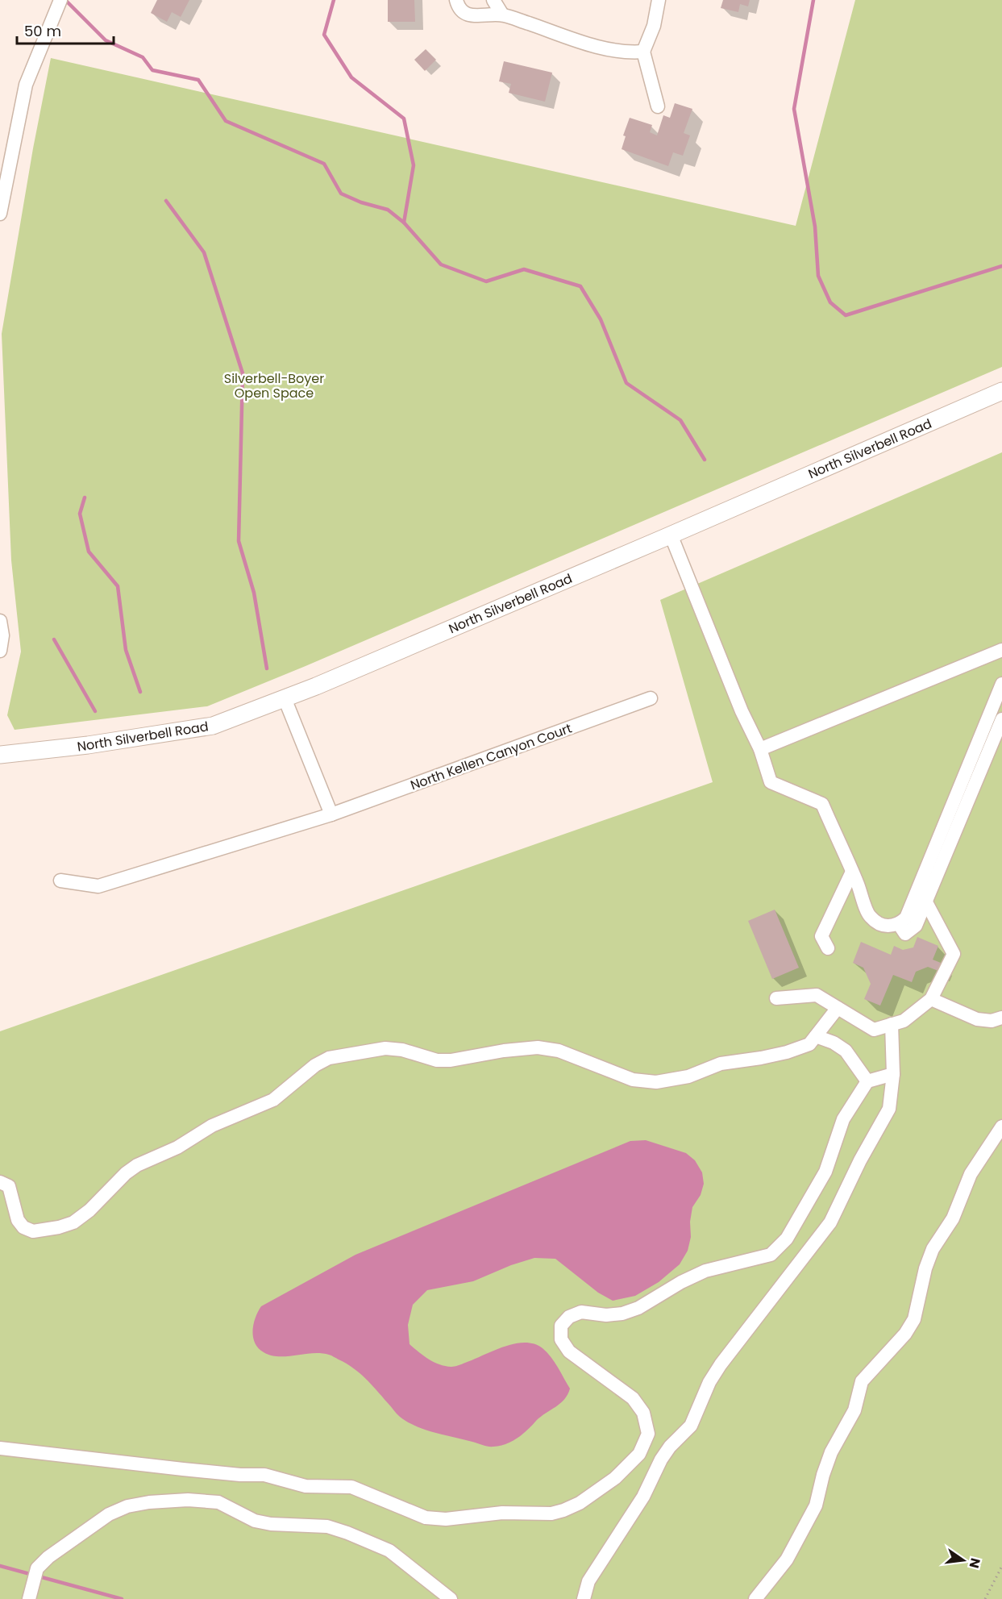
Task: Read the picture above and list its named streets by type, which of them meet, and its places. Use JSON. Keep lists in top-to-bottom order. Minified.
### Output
{"streets":{"main road":["North Silverbell Road"],"street":["North Kellen Canyon Court"]},"parks":["Silverbell-Boyer Open Space"],"scale_bar":"50 m","north":"right"}
